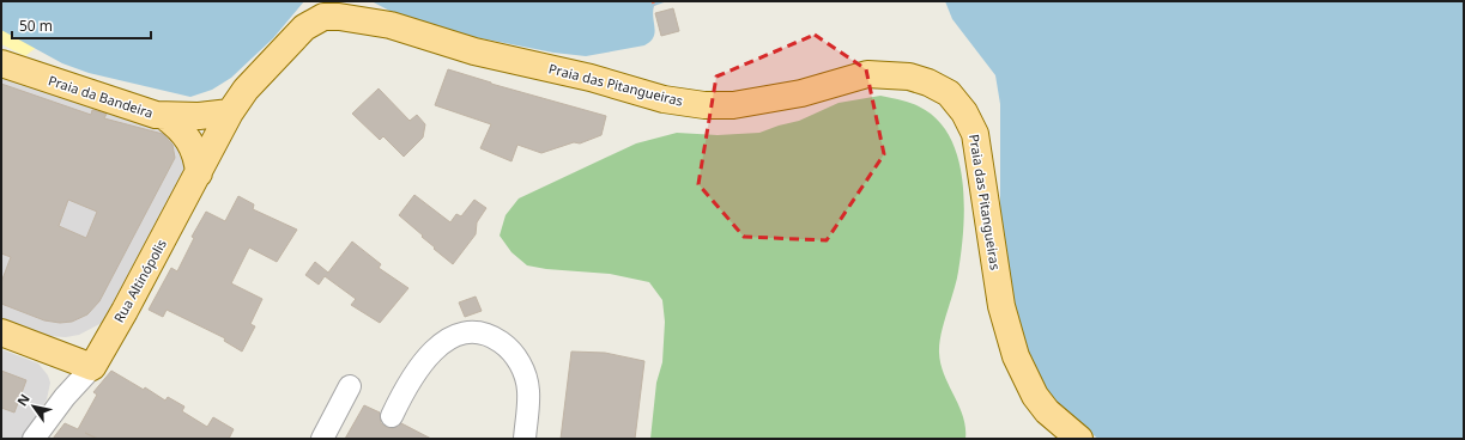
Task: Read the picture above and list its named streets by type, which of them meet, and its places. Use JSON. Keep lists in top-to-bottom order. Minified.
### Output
{"streets":{"main road":["Praia das Pitangueiras","Praia da Bandeira","Rua Altinópolis"]},"crossings":[["Praia das Pitangueiras","Praia da Bandeira"],["Praia das Pitangueiras","Rua Altinópolis"],["Praia da Bandeira","Rua Altinópolis"]],"scale_bar":"50 m","north":"top left"}
